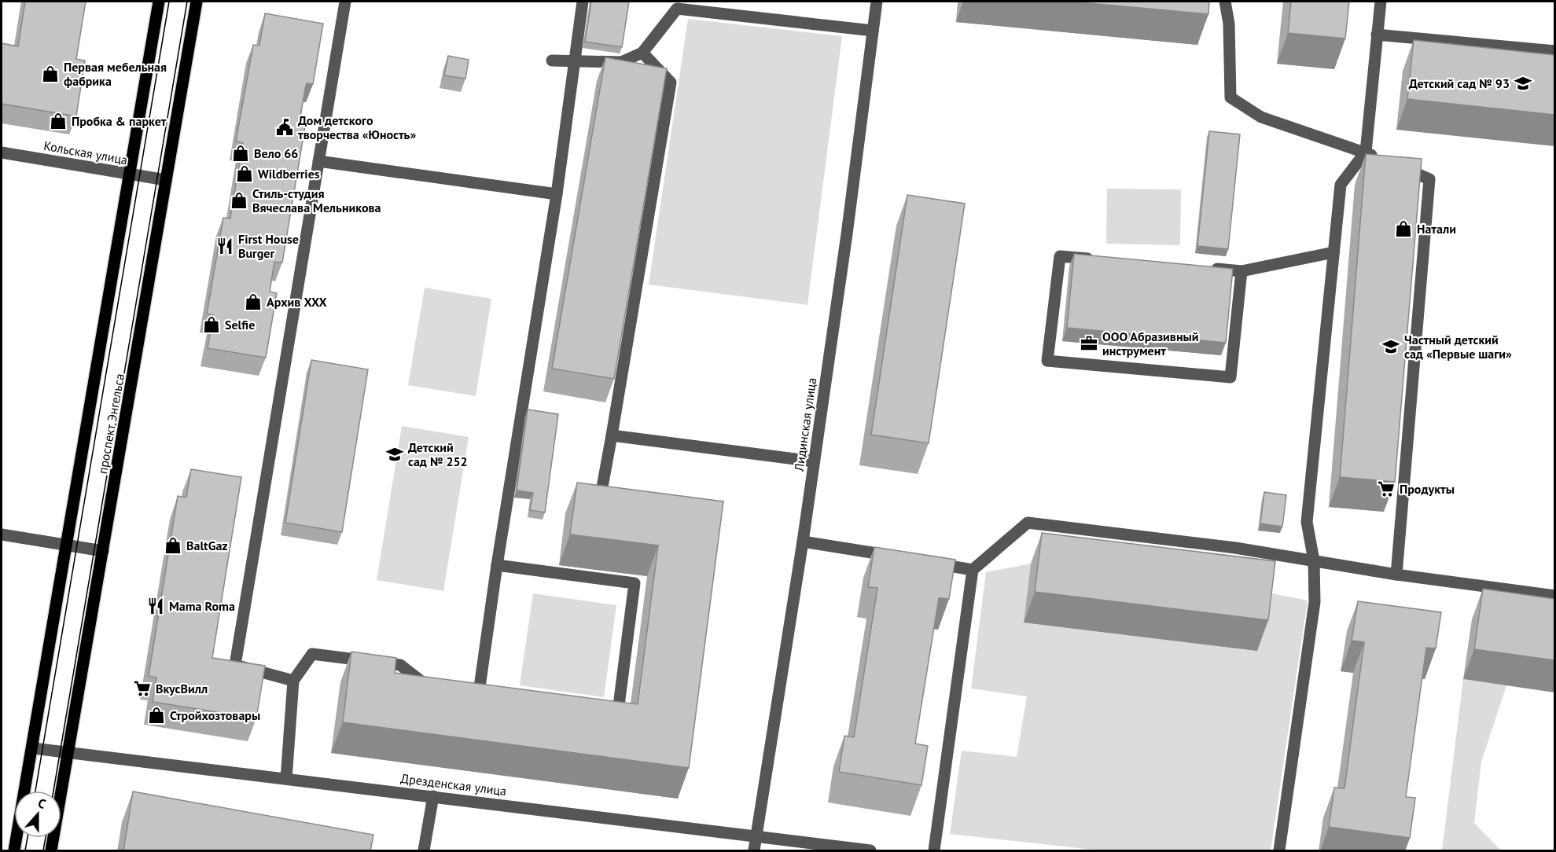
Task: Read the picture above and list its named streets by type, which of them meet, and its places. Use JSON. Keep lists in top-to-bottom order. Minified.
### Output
{"streets":{"main road":["проспект Энгельса"],"street":["Кольская улица","Лидинская улица","Дрезденская улица"]},"crossings":[["Кольская улица","проспект Энгельса"],["проспект Энгельса","Дрезденская улица"],["Лидинская улица","Дрезденская улица"]],"places":{"shop":["Первая мебельная фабрика","Пробка & паркет","Вело 66","Wildberries","Стиль-студия Вячеслава Мельникова","Натали","Архив XXX","Selfie","BaltGaz","Стройхозтовары"],"school or university":["Детский сад № 93","Частный детский сад «Первые шаги»","Детский сад № 252"],"public building":["Дом детского творчества «Юность»"],"restaurant":["First House Burger","Mama Roma"],"office":["ООО Абразивный инструмент"],"supermarket":["Продукты","ВкусВилл"]},"north":"top"}
